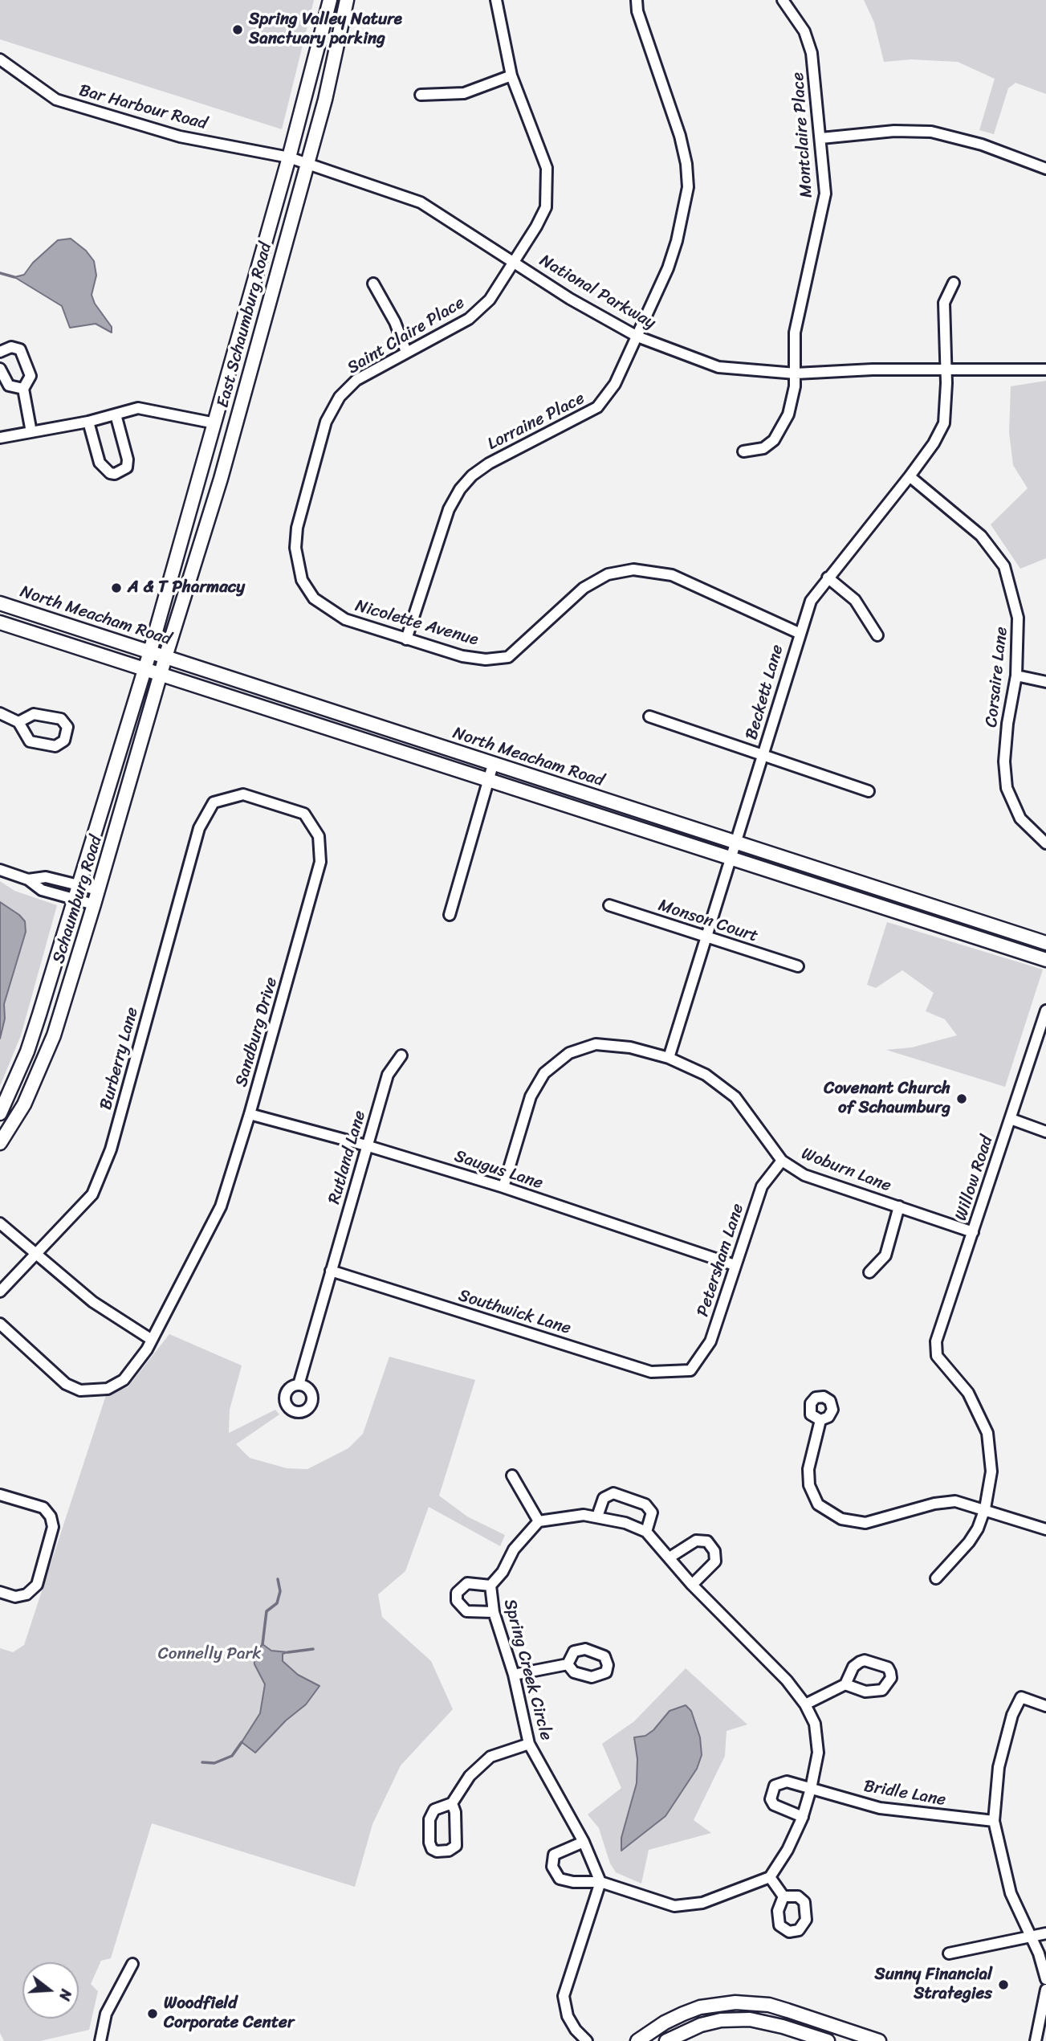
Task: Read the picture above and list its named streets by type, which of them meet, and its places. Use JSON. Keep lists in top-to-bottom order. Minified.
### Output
{"streets":{"main road":["East Schaumburg Road","North Meacham Road","Schaumburg Road"],"street":["Bar Harbour Road","Montclaire Place","National Parkway","Saint Claire Place","Lorraine Place","Nicolette Avenue","Corsaire Lane","Beckett Lane","Monson Court","Sandburg Drive","Burberry Lane","Rutland Lane","Saugus Lane","Woburn Lane","Willow Road","Petersham Lane","Southwick Lane","Spring Creek Circle","Bridle Lane"]},"crossings":[["Bar Harbour Road","National Parkway"],["Bar Harbour Road","East Schaumburg Road"],["Montclaire Place","National Parkway"],["National Parkway","East Schaumburg Road"],["National Parkway","Saint Claire Place"],["National Parkway","Lorraine Place"],["National Parkway","Beckett Lane"],["East Schaumburg Road","North Meacham Road"],["East Schaumburg Road","Schaumburg Road"],["Saint Claire Place","Nicolette Avenue"],["Lorraine Place","Nicolette Avenue"],["North Meacham Road","Beckett Lane"],["North Meacham Road","Schaumburg Road"],["Nicolette Avenue","Beckett Lane"],["Corsaire Lane","Beckett Lane"],["Beckett Lane","Monson Court"],["Beckett Lane","Woburn Lane"],["Sandburg Drive","Burberry Lane"],["Sandburg Drive","Saugus Lane"],["Rutland Lane","Saugus Lane"],["Rutland Lane","Southwick Lane"],["Saugus Lane","Woburn Lane"],["Saugus Lane","Petersham Lane"],["Woburn Lane","Willow Road"],["Woburn Lane","Petersham Lane"],["Petersham Lane","Southwick Lane"]],"parks":["Connelly Park"],"places":["Spring Valley Nature Sanctuary parking","A & T Pharmacy","Covenant Church of Schaumburg","Sunny Financial Strategies","Woodfield Corporate Center"],"north":"right"}
